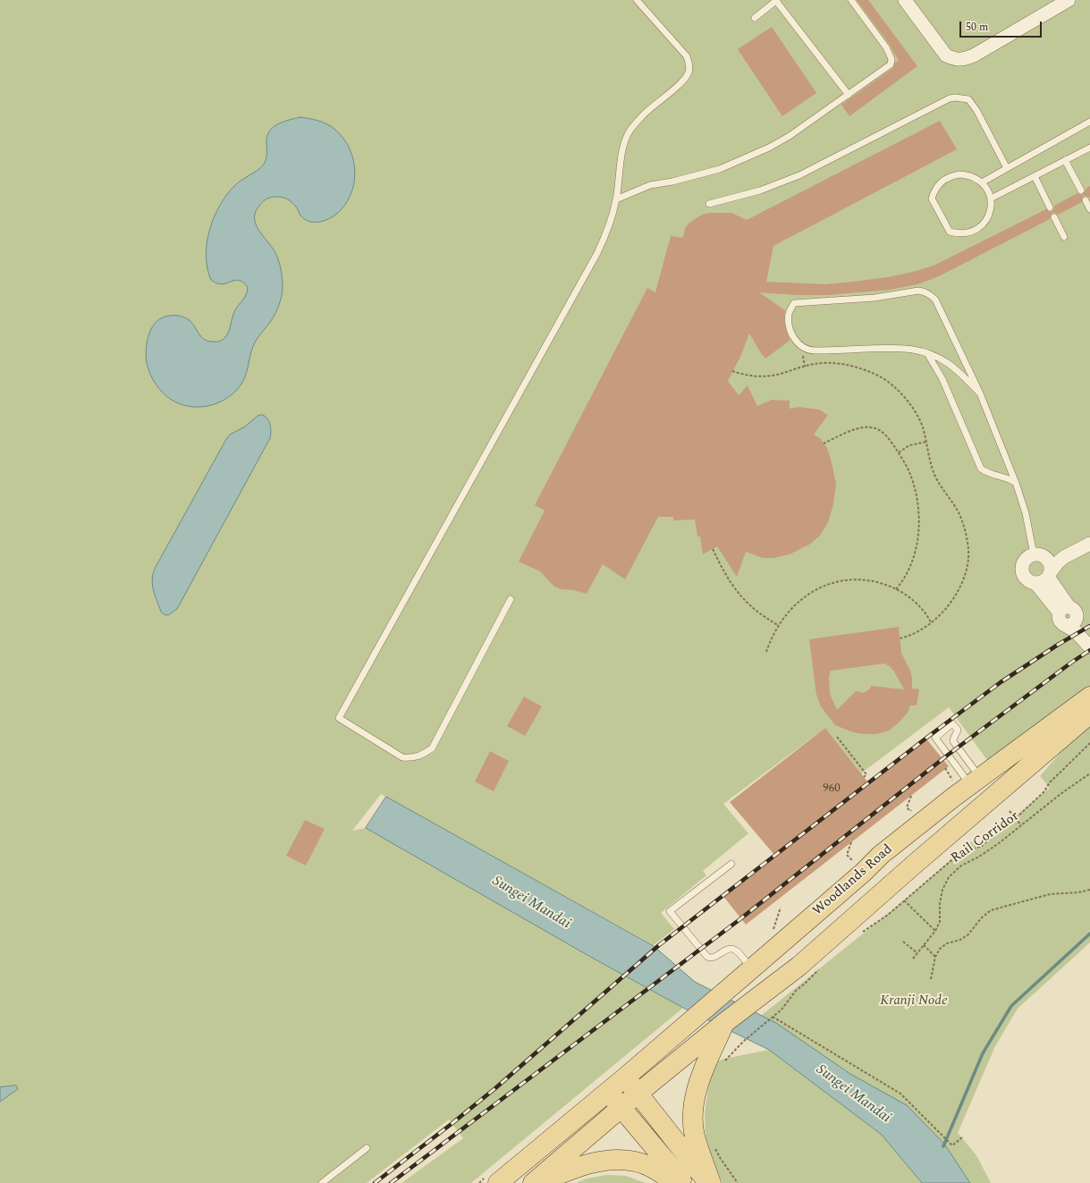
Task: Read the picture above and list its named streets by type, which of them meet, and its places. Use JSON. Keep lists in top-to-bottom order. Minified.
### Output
{"streets":{"main road":["Woodlands Road"],"path":["Rail Corridor"]},"water":["Sungei Mandai"],"parks":["Kranji Node"],"house_numbers":["960"],"scale_bar":"50 m"}
